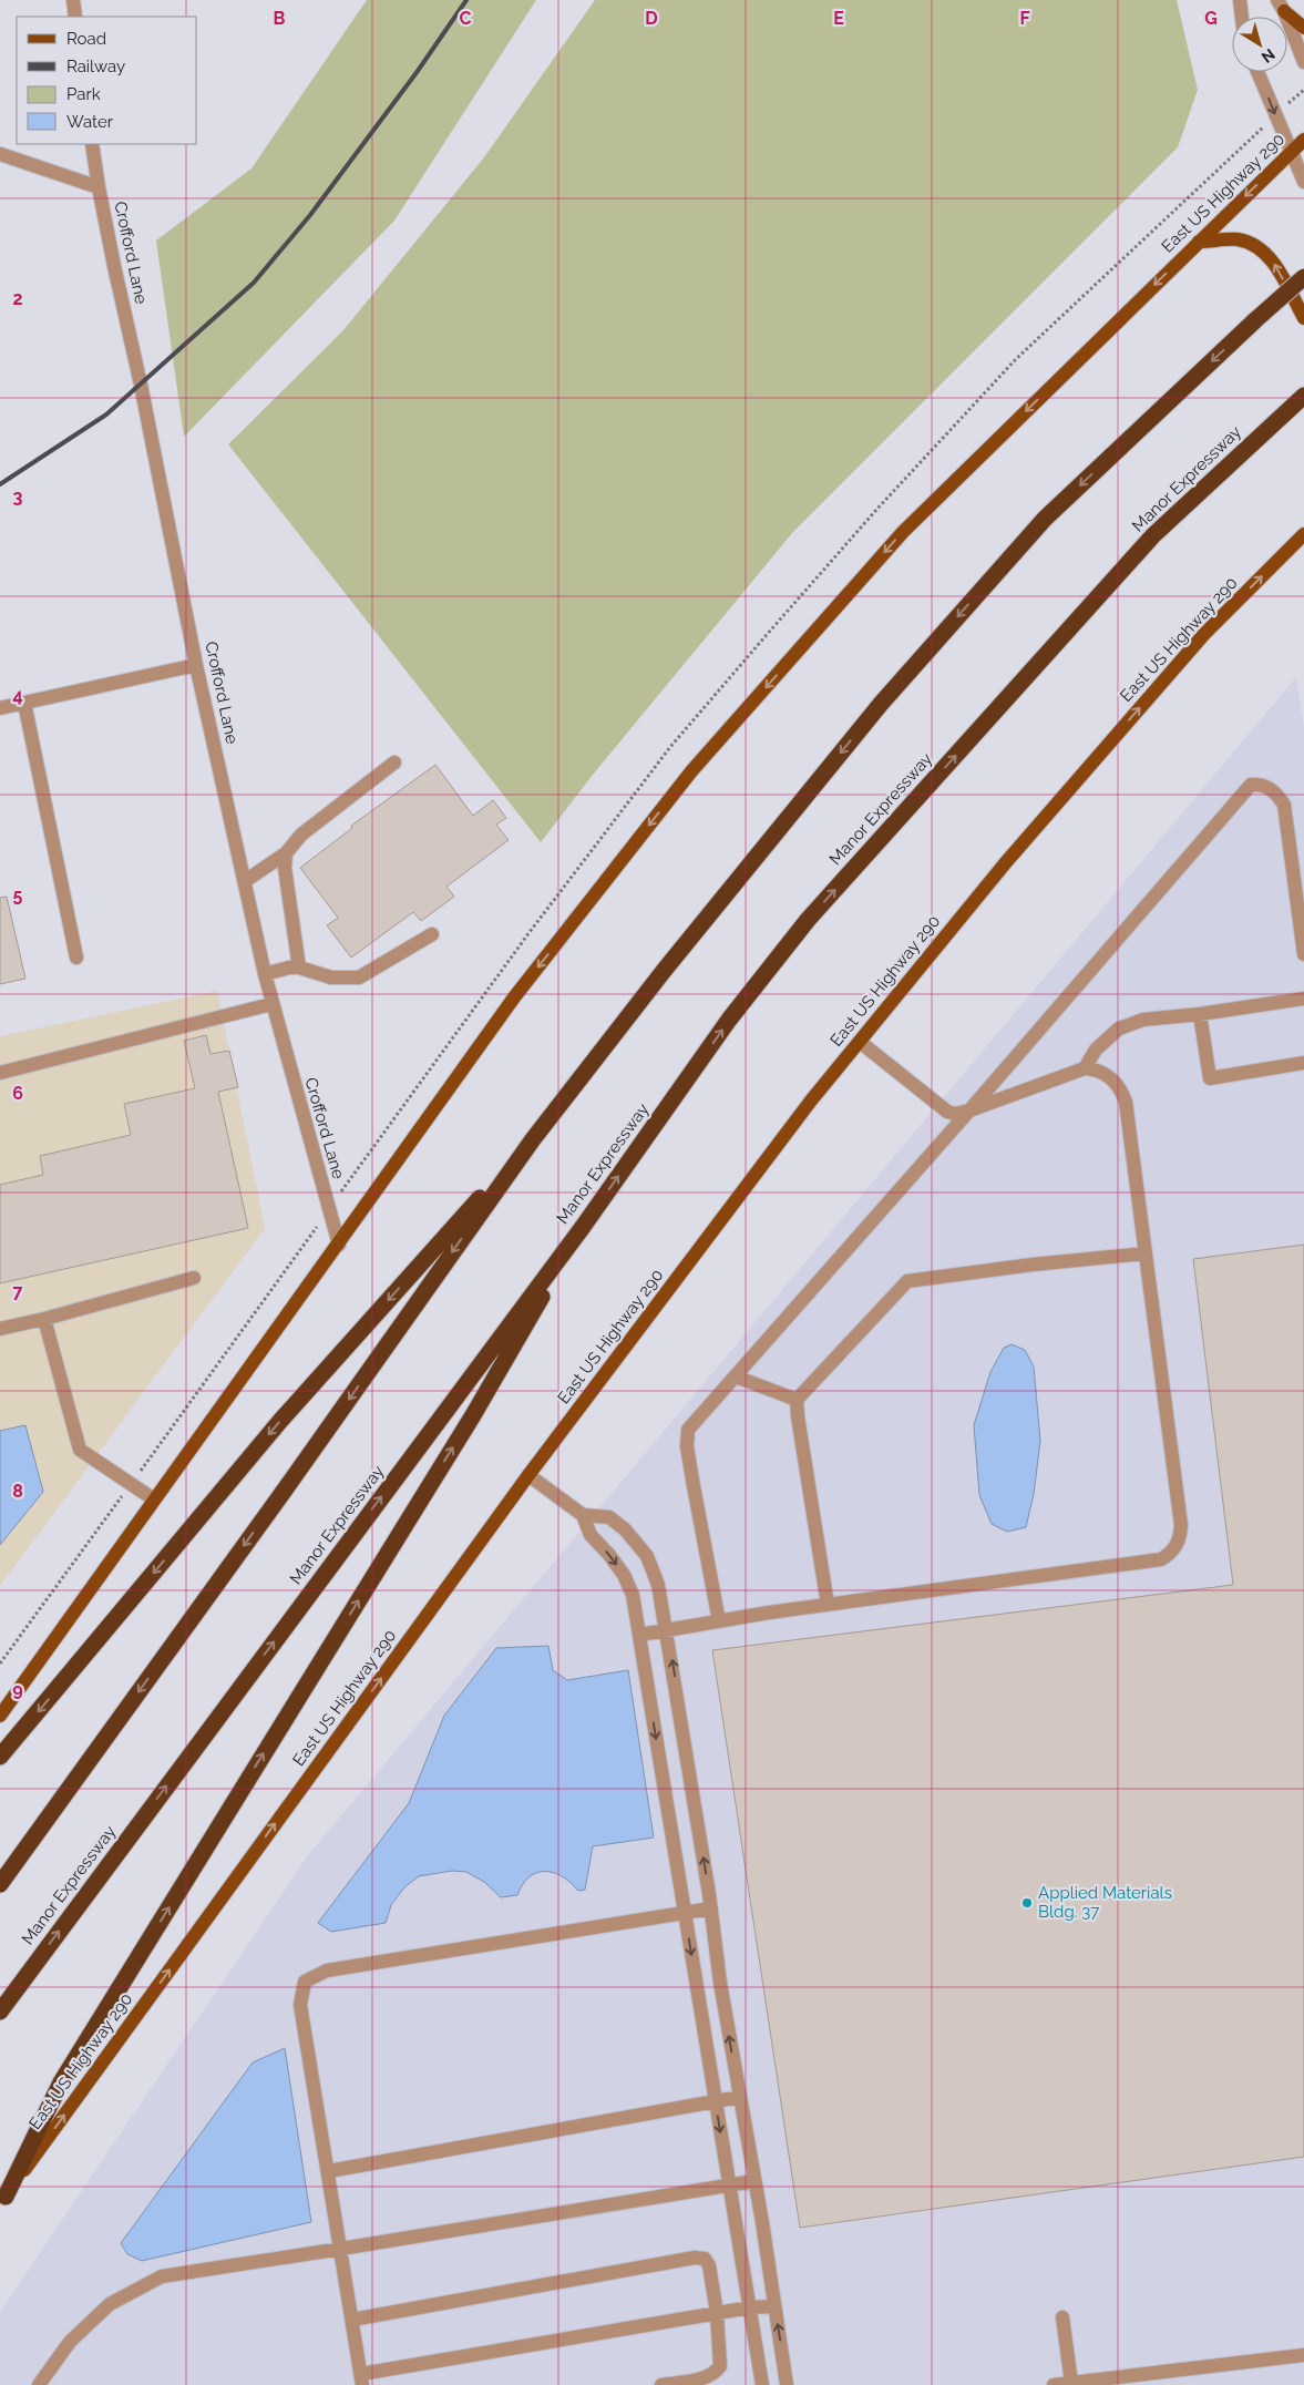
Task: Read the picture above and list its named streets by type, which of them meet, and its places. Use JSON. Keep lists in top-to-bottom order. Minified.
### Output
{"streets":{"highway":["Manor Expressway"],"main road":["East US Highway 290"],"street":["Crofford Lane"]},"crossings":[["East US Highway 290","Crofford Lane"]],"places":["Applied Materials Bldg. 37"],"legend":["Road","Railway","Park","Water"],"north":"bottom right","grid":{"columns":["B","C","D","E","F","G"],"rows":["2","3","4","5","6","7","8","9"]}}
